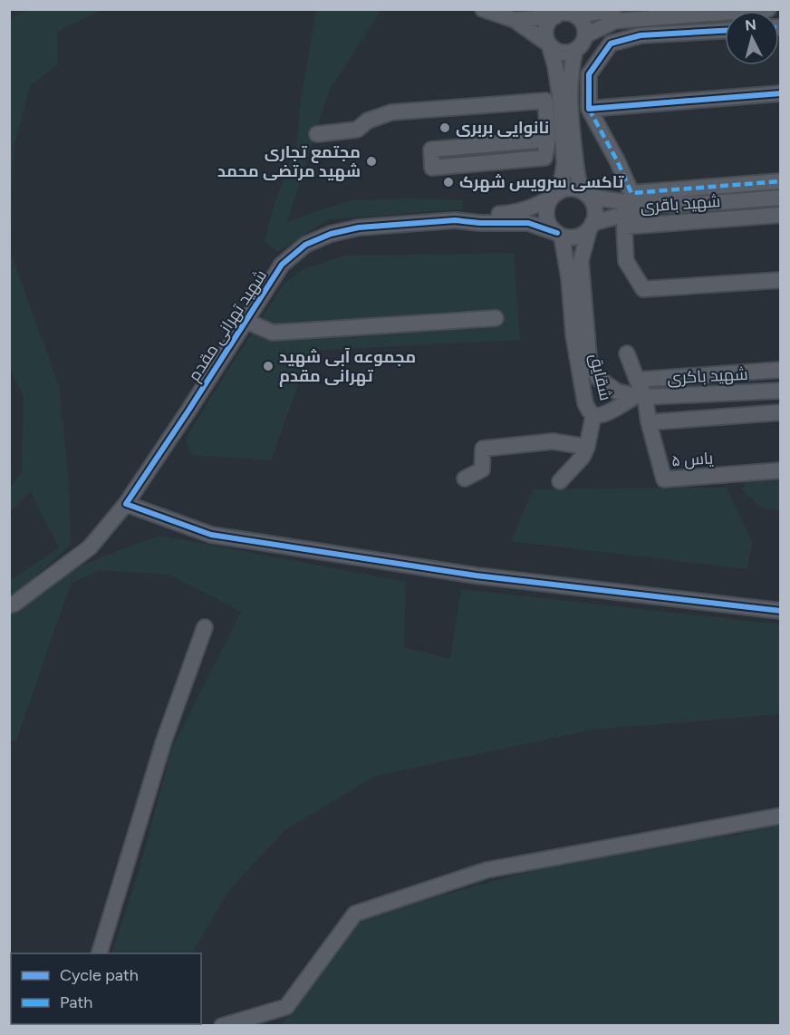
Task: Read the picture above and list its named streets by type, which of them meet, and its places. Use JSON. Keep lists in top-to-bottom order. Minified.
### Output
{"streets":{"street":["شهید باقری","شهید تهرانی مقدم","شهید باکری","شقایق","یاس ۵"]},"crossings":[["شهید تهرانی مقدم","شقایق"],["شهید باکری","شقایق"],["شهید باکری","یاس ۵"],["شقایق","یاس ۵"]],"places":["نانوایی بربری","مجتمع تجاری شهید مرتضی محمد","تاکسی سرویس شهرک","مجموعه آبی شهید تهرانی مقدم"],"legend":["Cycle path","Path"],"north":"top"}
